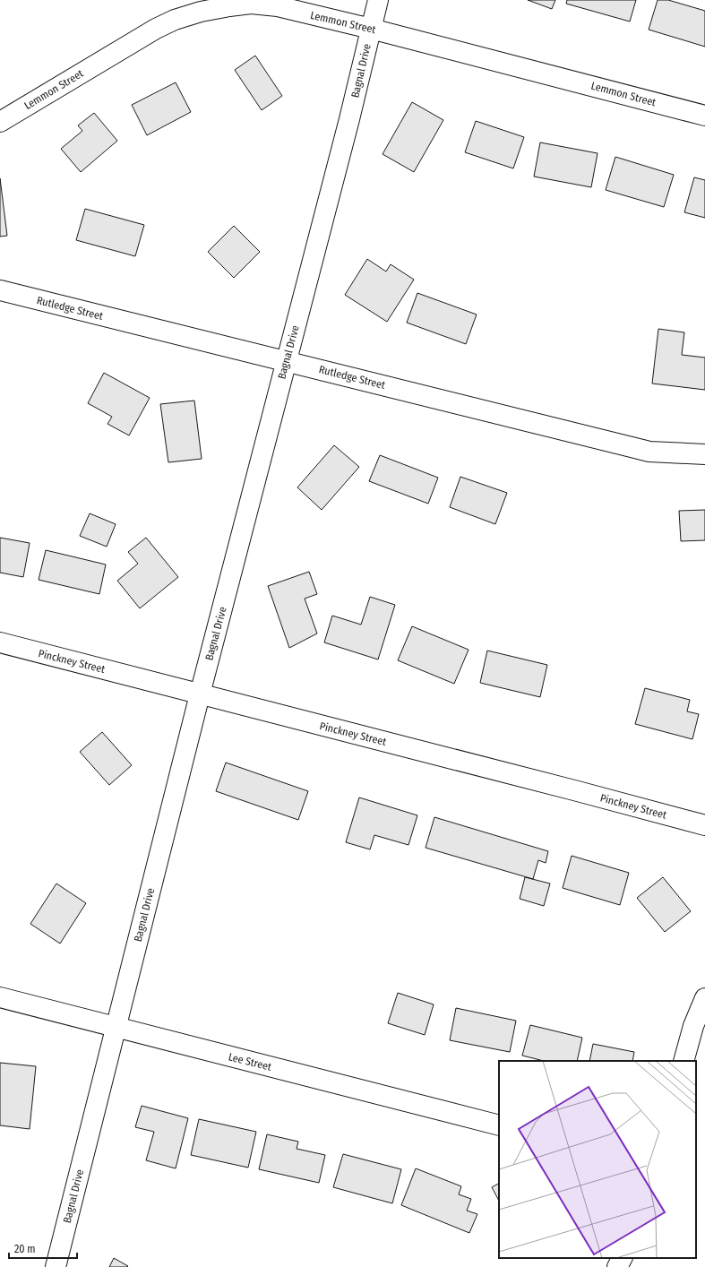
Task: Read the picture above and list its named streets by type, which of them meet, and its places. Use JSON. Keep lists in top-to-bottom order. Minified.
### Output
{"streets":{"street":["Lemmon Street","Bagnal Drive","Rutledge Street","Pinckney Street","Lee Street"]},"crossings":[["Lemmon Street","Bagnal Drive"],["Bagnal Drive","Rutledge Street"],["Bagnal Drive","Pinckney Street"],["Bagnal Drive","Lee Street"]],"scale_bar":"20 m"}
